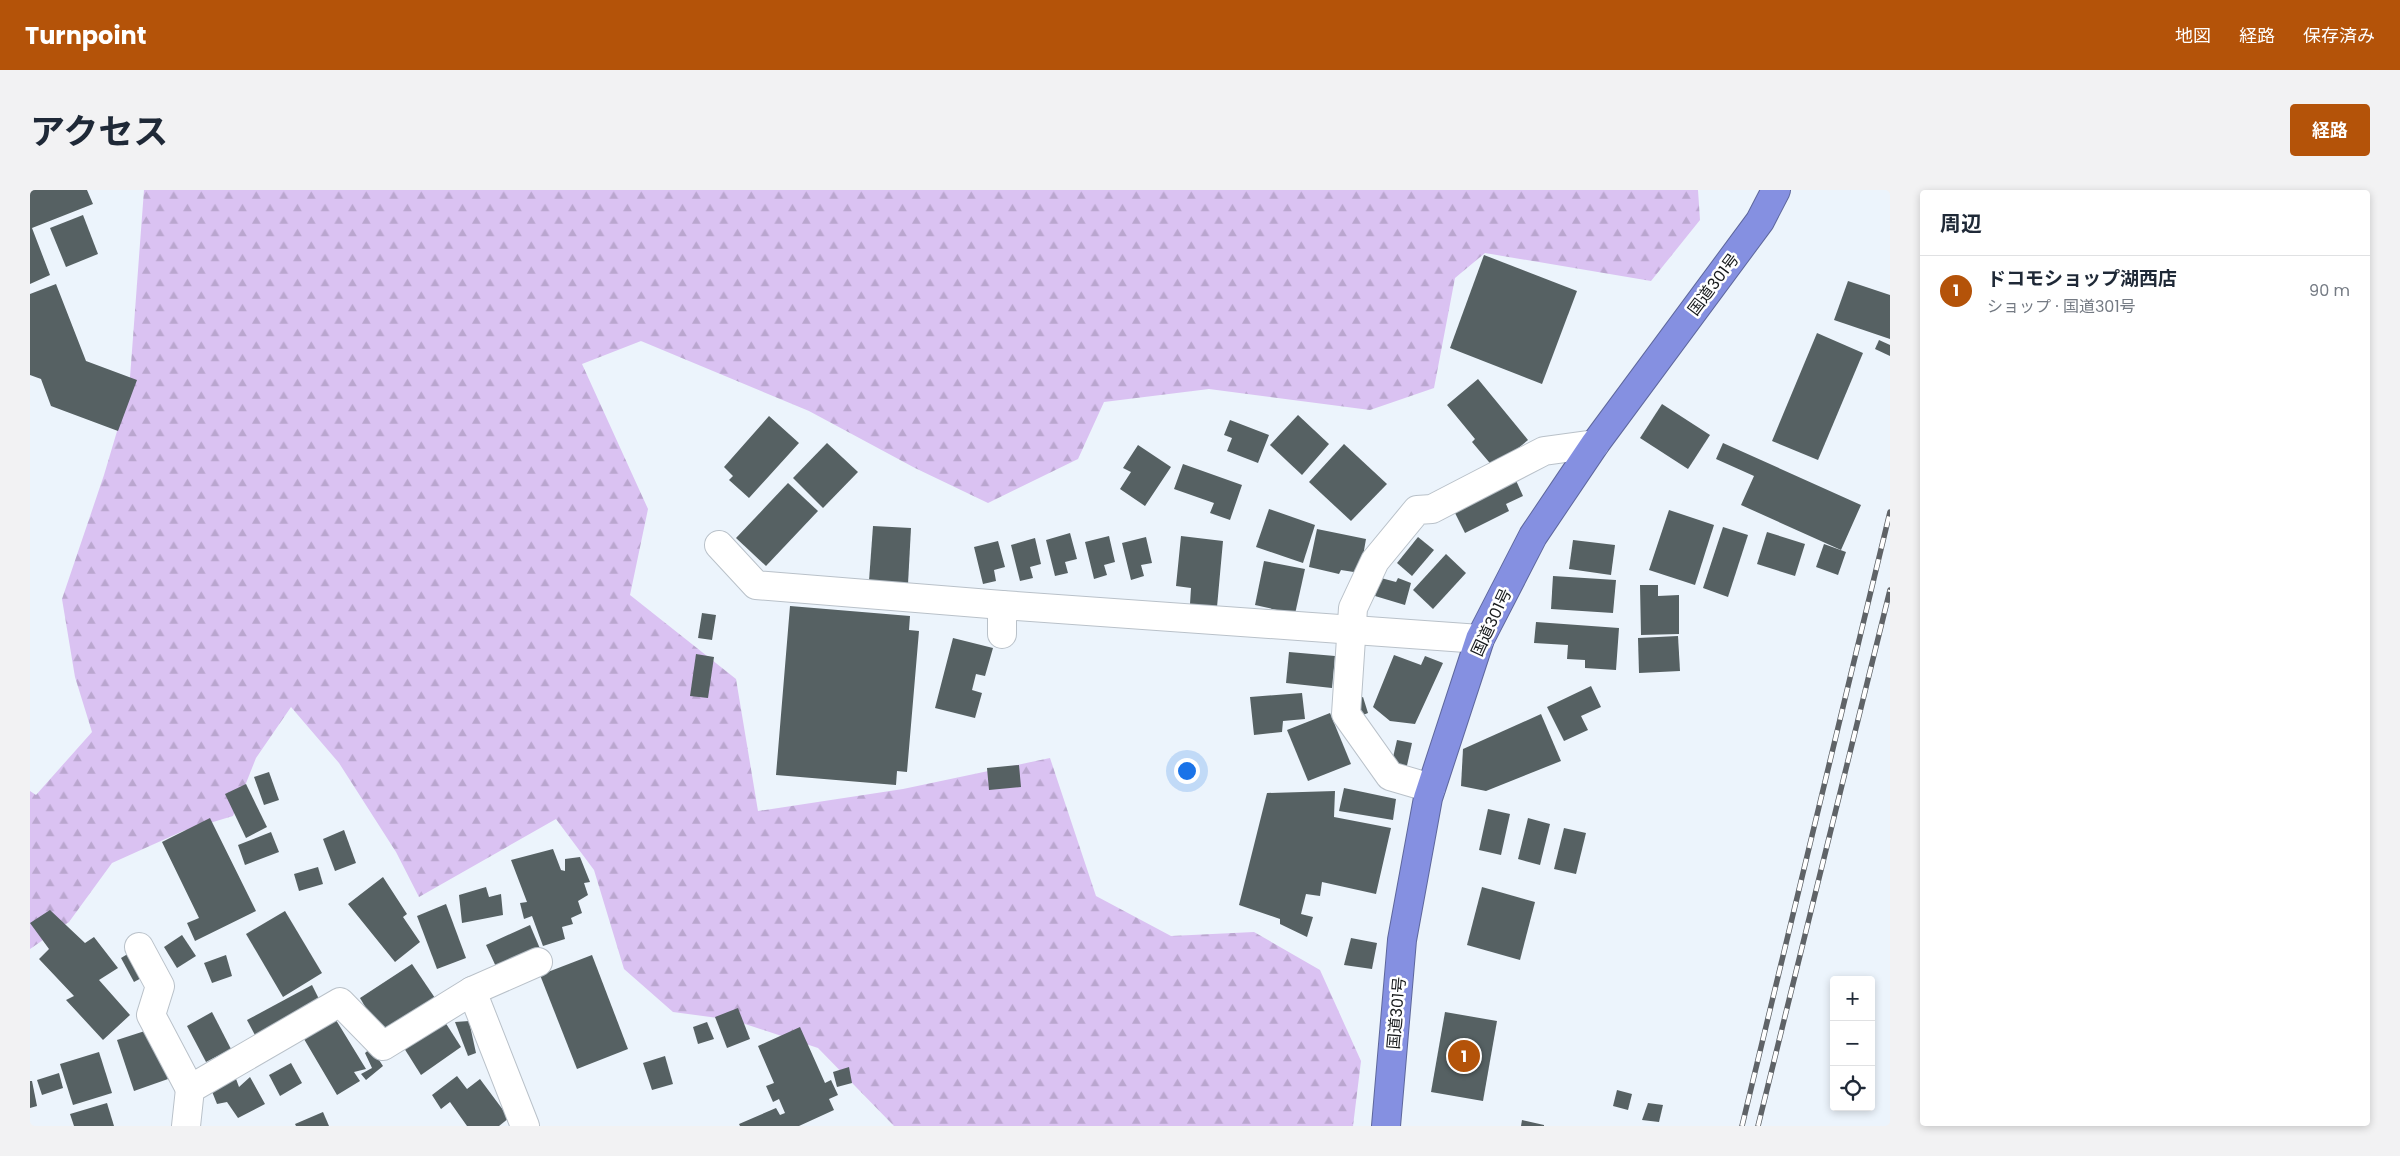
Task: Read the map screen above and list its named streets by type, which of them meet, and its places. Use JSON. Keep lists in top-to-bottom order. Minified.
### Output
{"streets":{"highway":["国道301号"]},"page":{"header":"Turnpoint","nav":["地図","経路","保存済み"],"title":"アクセス","buttons":"経路","heading":"周辺","list":[{"mark":"1","name":"ドコモショップ湖西店","note":"ショップ · 国道301号","value":"90 m"}],"map_buttons":["+","−"],"pins":"1"}}
